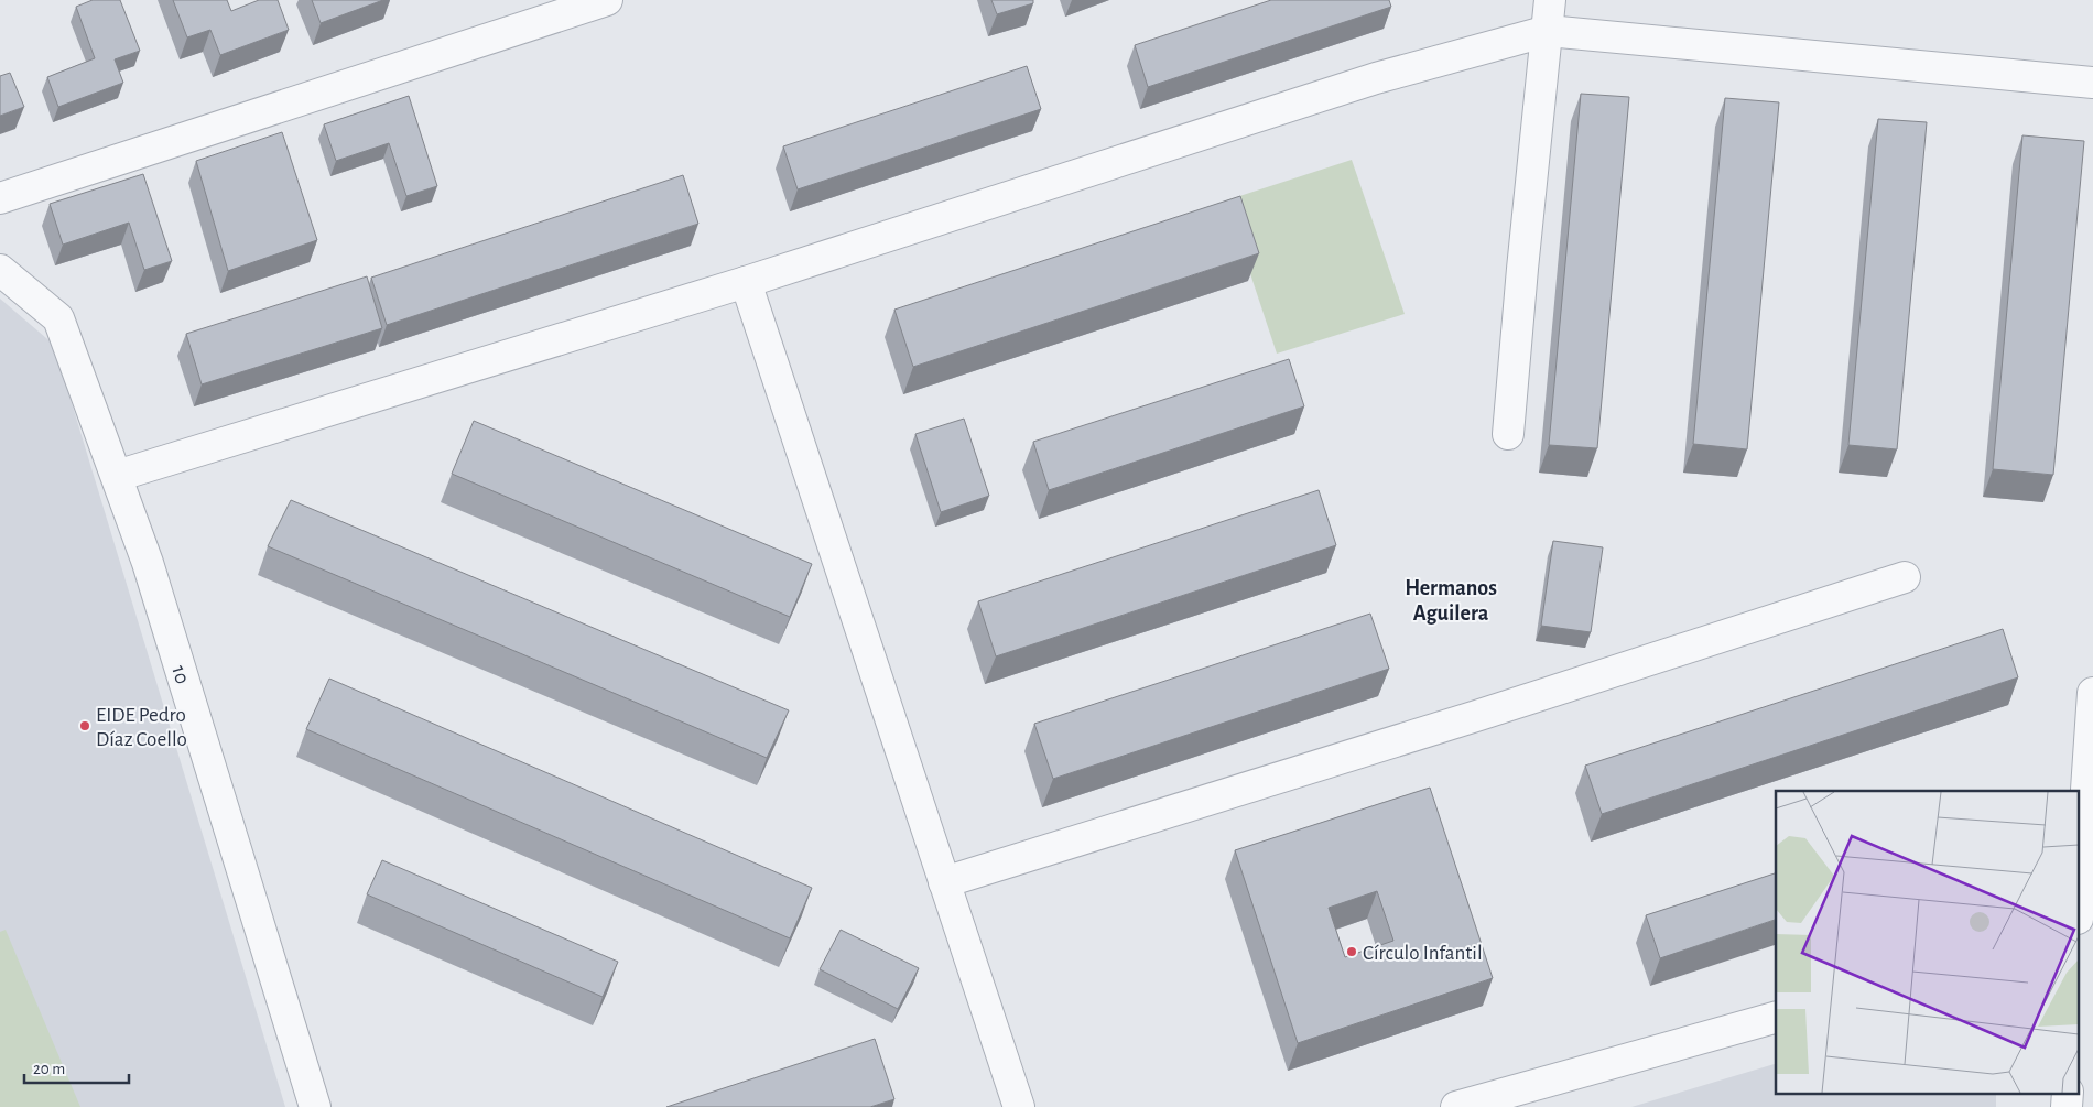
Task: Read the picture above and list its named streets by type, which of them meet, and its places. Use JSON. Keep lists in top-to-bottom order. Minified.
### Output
{"streets":{"street":["10"]},"districts":["Hermanos Aguilera"],"places":["EIDE Pedro Díaz Coello","Círculo Infantil"],"scale_bar":"20 m"}
